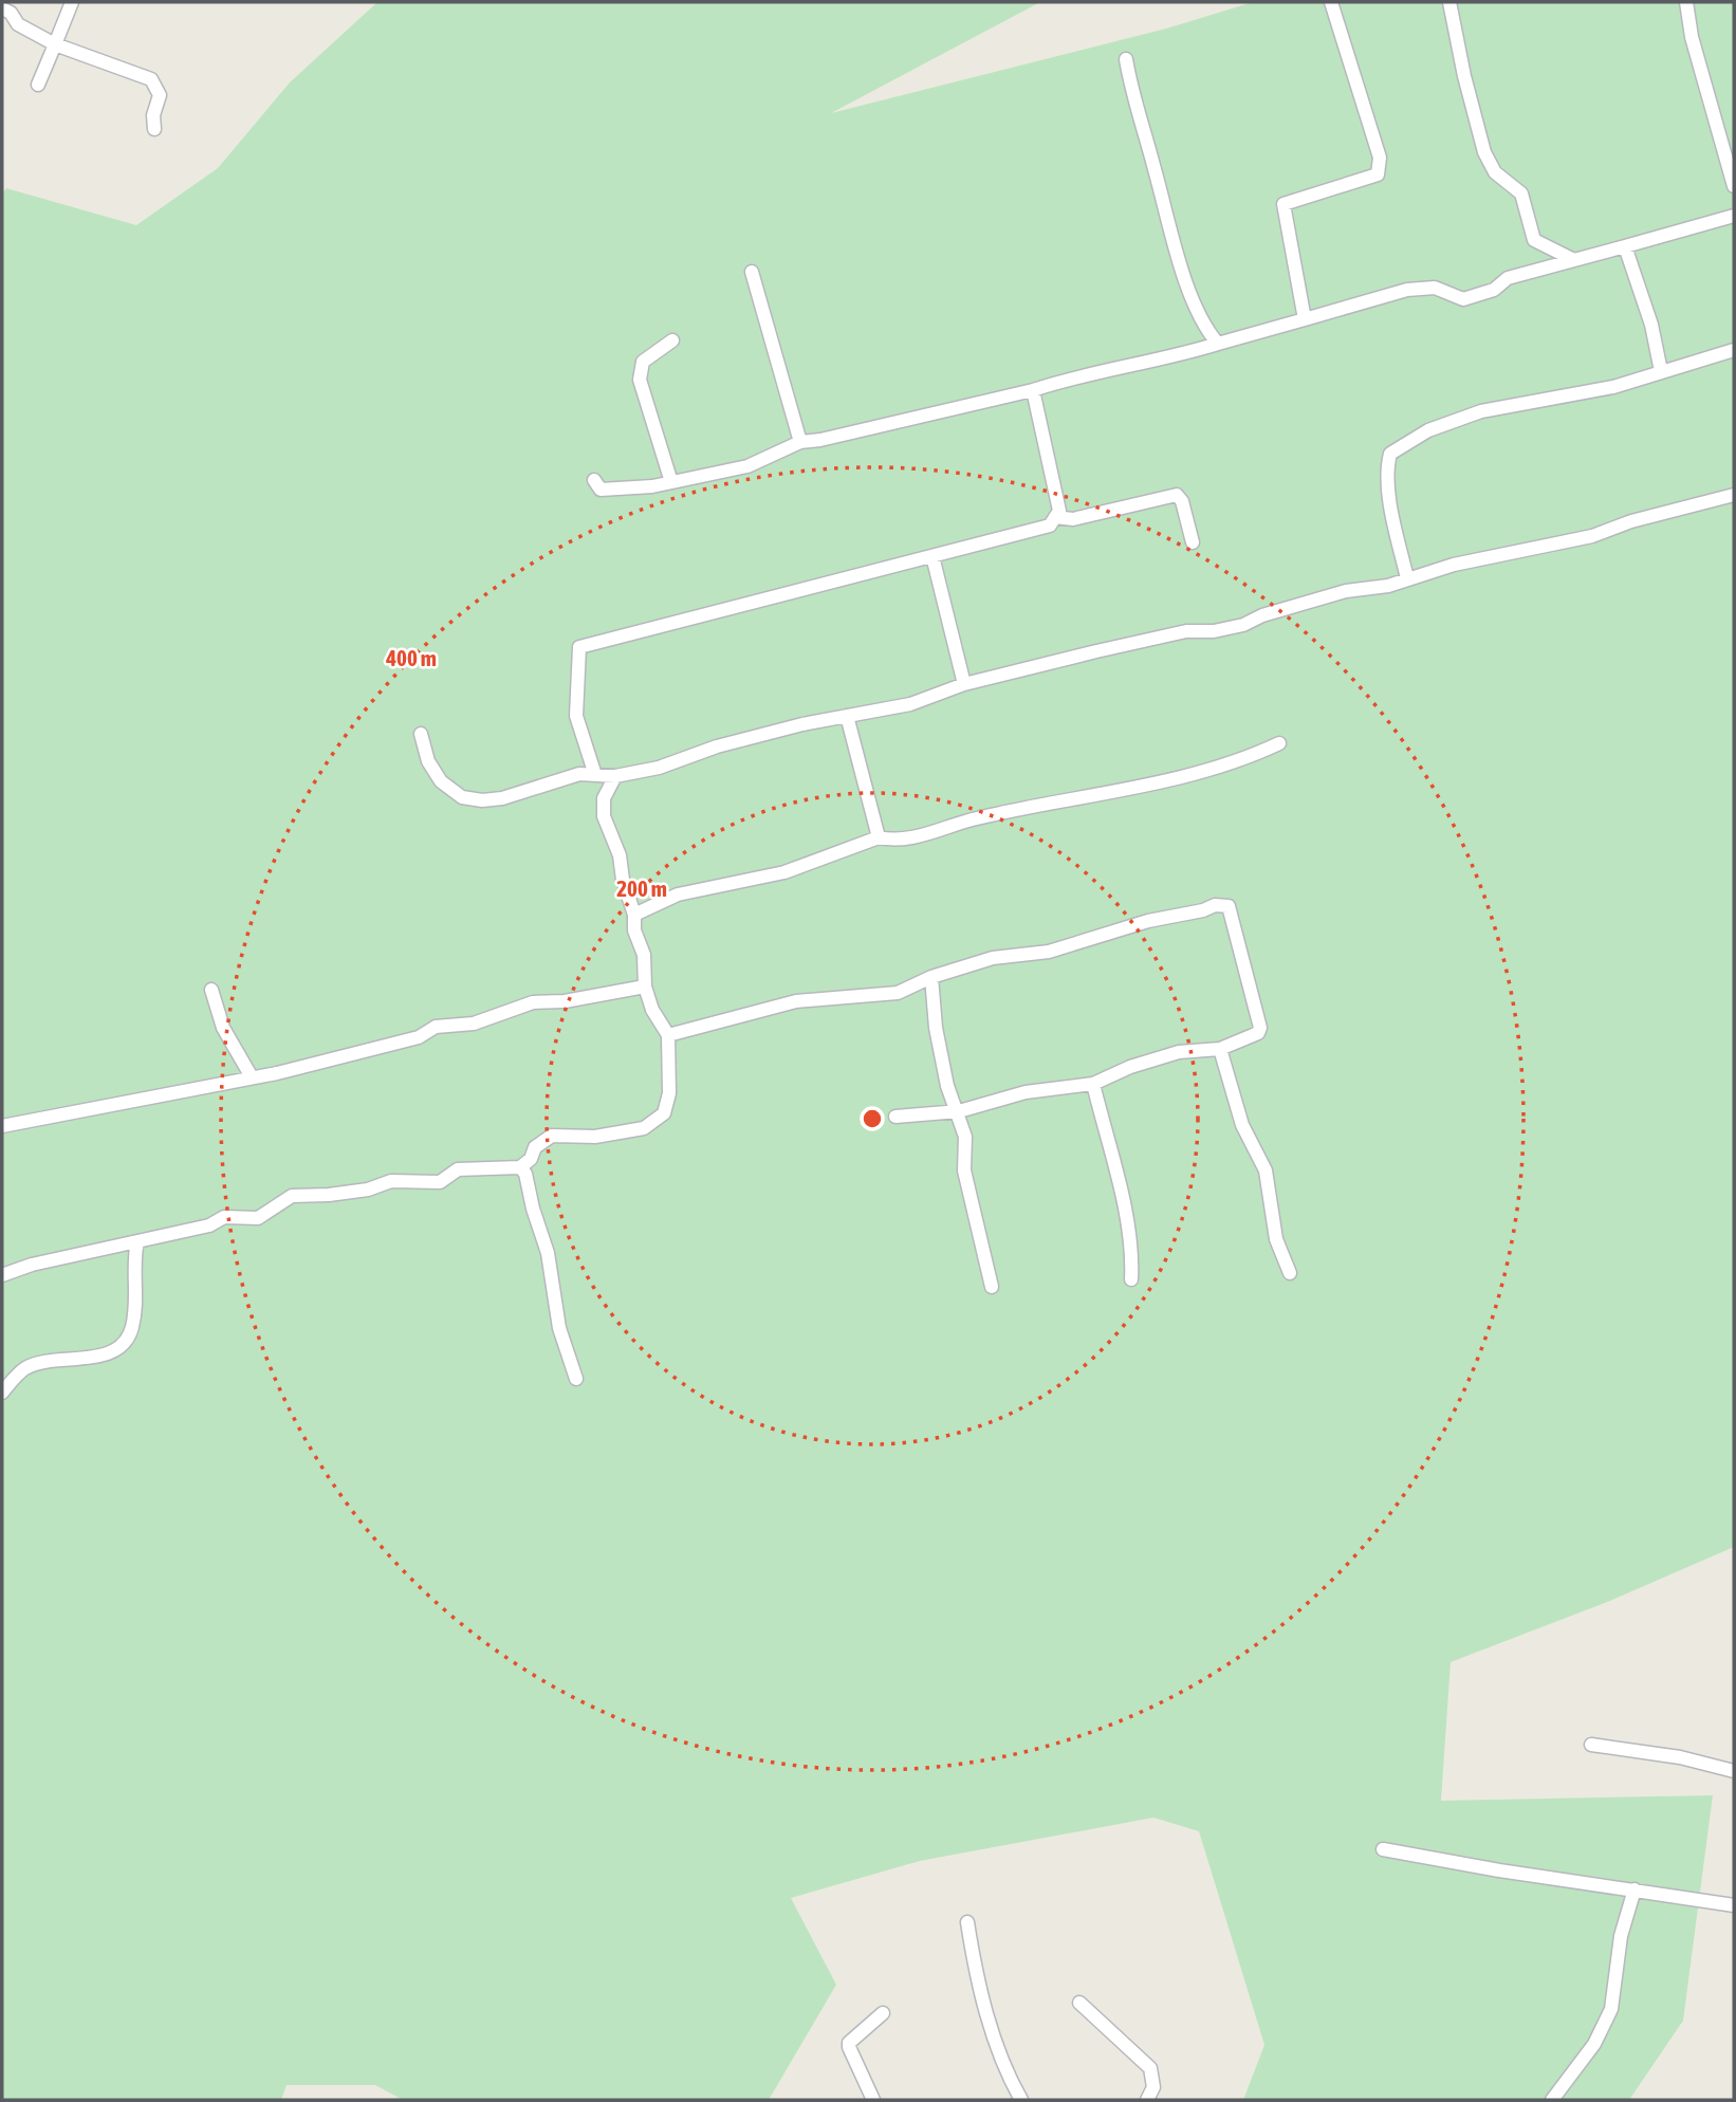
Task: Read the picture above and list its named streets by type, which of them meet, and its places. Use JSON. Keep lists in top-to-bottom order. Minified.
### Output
{"rings":["400 m","200 m"]}
